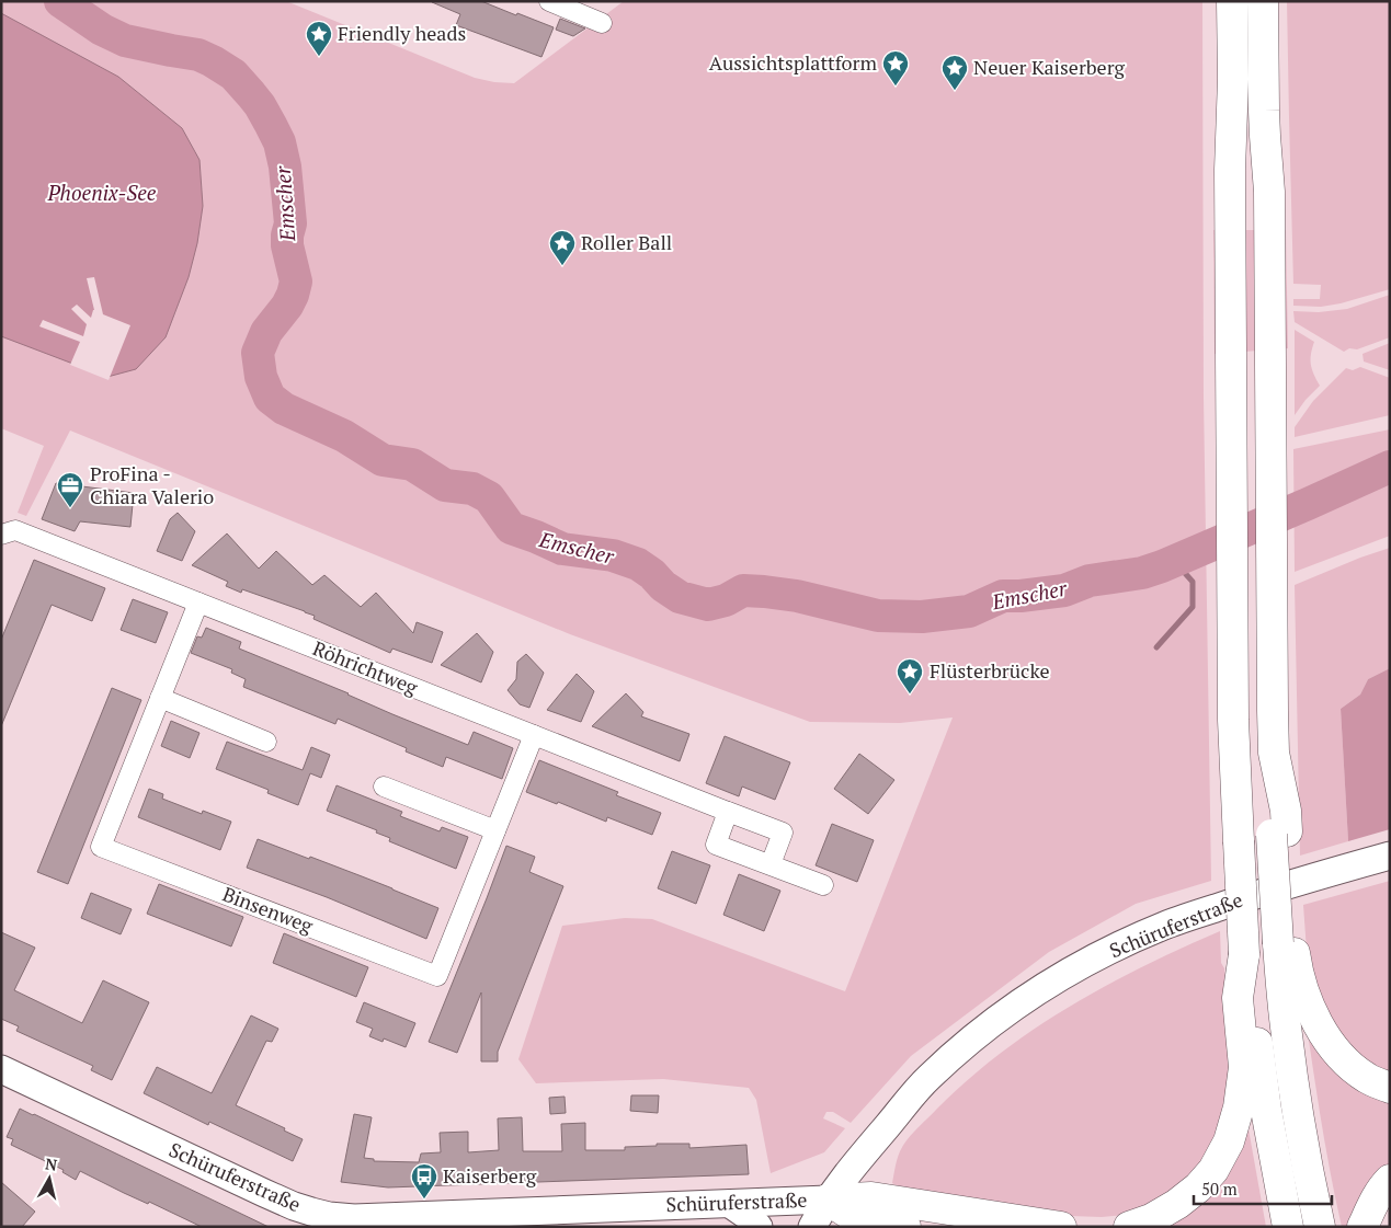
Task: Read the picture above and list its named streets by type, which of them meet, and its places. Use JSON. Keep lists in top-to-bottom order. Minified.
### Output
{"streets":{"main road":["Schüruferstraße"],"street":["Röhrichtweg","Binsenweg"]},"crossings":[["Röhrichtweg","Binsenweg"]],"water":["Phoenix-See","Emscher"],"places":{"place":["Friendly heads","Aussichtsplattform","Neuer Kaiserberg","Roller Ball","Flüsterbrücke"],"office":["ProFina - Chiara Valerio"],"bus stop":["Kaiserberg"]},"scale_bar":"50 m","north":"top"}
